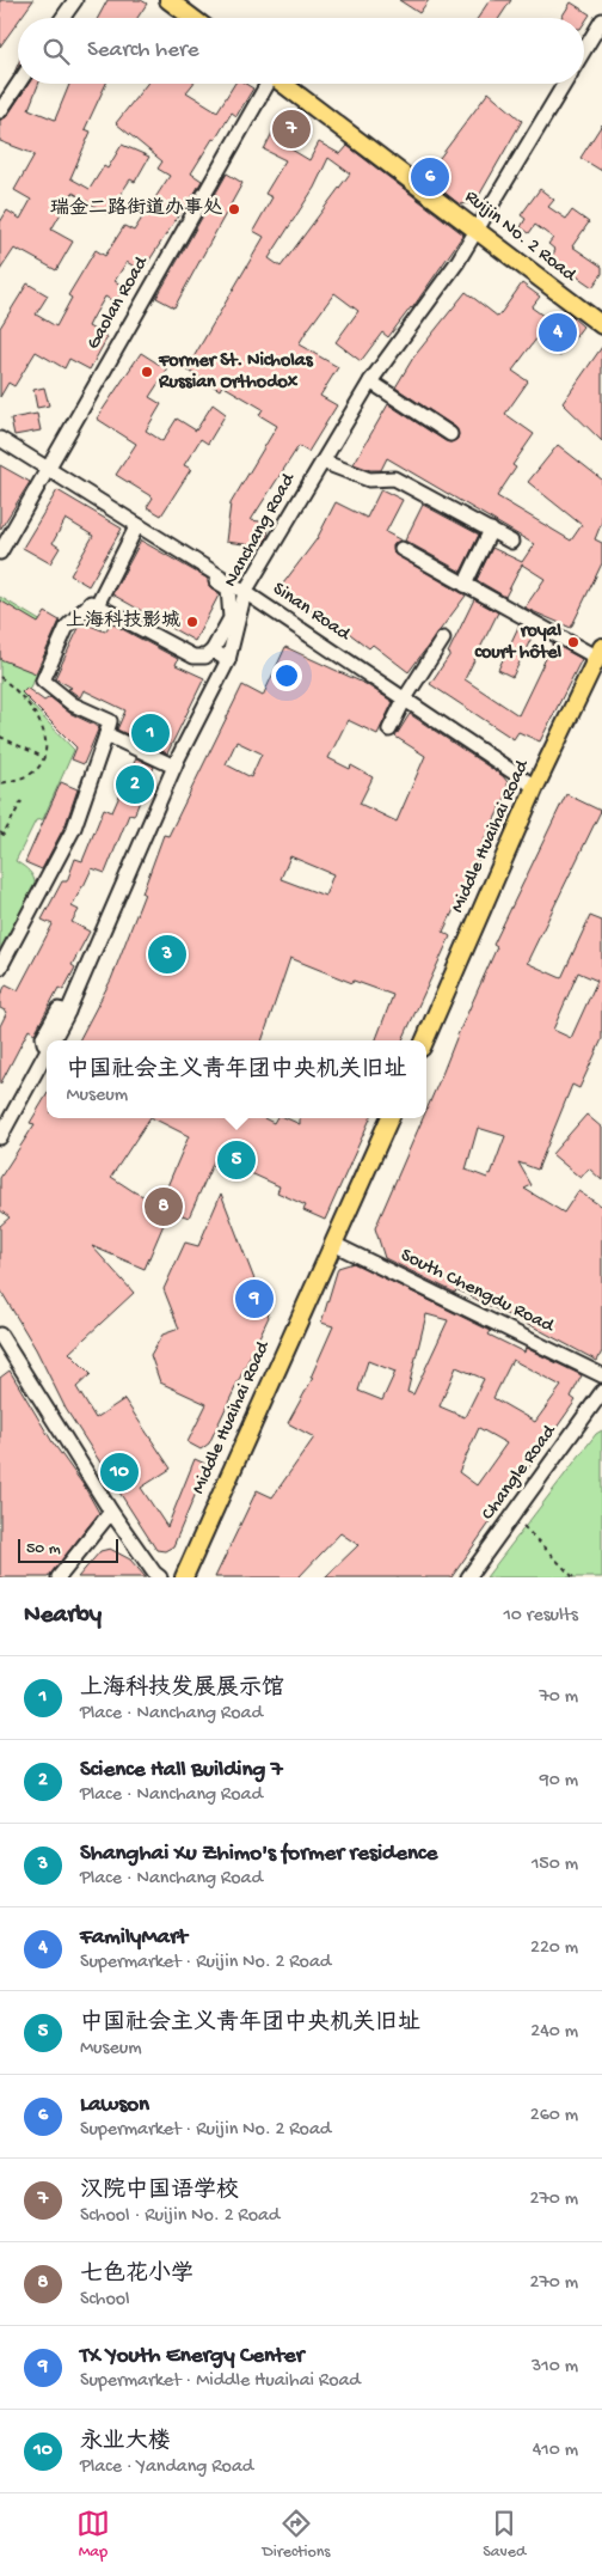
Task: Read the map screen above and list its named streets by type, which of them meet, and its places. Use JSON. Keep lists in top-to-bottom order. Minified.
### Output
{"streets":{"main road":["Ruijin No. 2 Road","Middle Huaihai Road"],"street":["Gaolan Road","Nanchang Road","Sinan Road","South Chengdu Road","Changle Road"]},"crossings":[["Ruijin No. 2 Road","Nanchang Road"],["Gaolan Road","Sinan Road"],["Nanchang Road","Sinan Road"],["Sinan Road","Middle Huaihai Road"],["Middle Huaihai Road","South Chengdu Road"]],"places":["瑞金二路街道办事处","Former St. Nicholas Russian Orthodox","上海科技影城","royal court hôtel"],"scale_bar":"50 m","page":{"search":"Search here","pins":["7","6","4","1","2","3","5","8","9","10"],"popup":["中国社会主义青年团中央机关旧址","Museum"],"scale":"50 m","heading":["Nearby","10 results"],"list":[{"mark":"1","name":"上海科技发展展示馆","note":"Place · Nanchang Road","value":"70 m"},{"mark":"2","name":"Science Hall Building 7","note":"Place · Nanchang Road","value":"90 m"},{"mark":"3","name":"Shanghai Xu Zhimo's former residence","note":"Place · Nanchang Road","value":"150 m"},{"mark":"4","name":"FamilyMart","note":"Supermarket · Ruijin No. 2 Road","value":"220 m"},{"mark":"5","name":"中国社会主义青年团中央机关旧址","note":"Museum","value":"240 m"},{"mark":"6","name":"Lawson","note":"Supermarket · Ruijin No. 2 Road","value":"260 m"},{"mark":"7","name":"汉院中国语学校","note":"School · Ruijin No. 2 Road","value":"270 m"},{"mark":"8","name":"七色花小学","note":"School","value":"270 m"},{"mark":"9","name":"TX Youth Energy Center","note":"Supermarket · Middle Huaihai Road","value":"310 m"},{"mark":"10","name":"永业大楼","note":"Place · Yandang Road","value":"410 m"}],"nav":["Map","Directions","Saved"]}}
